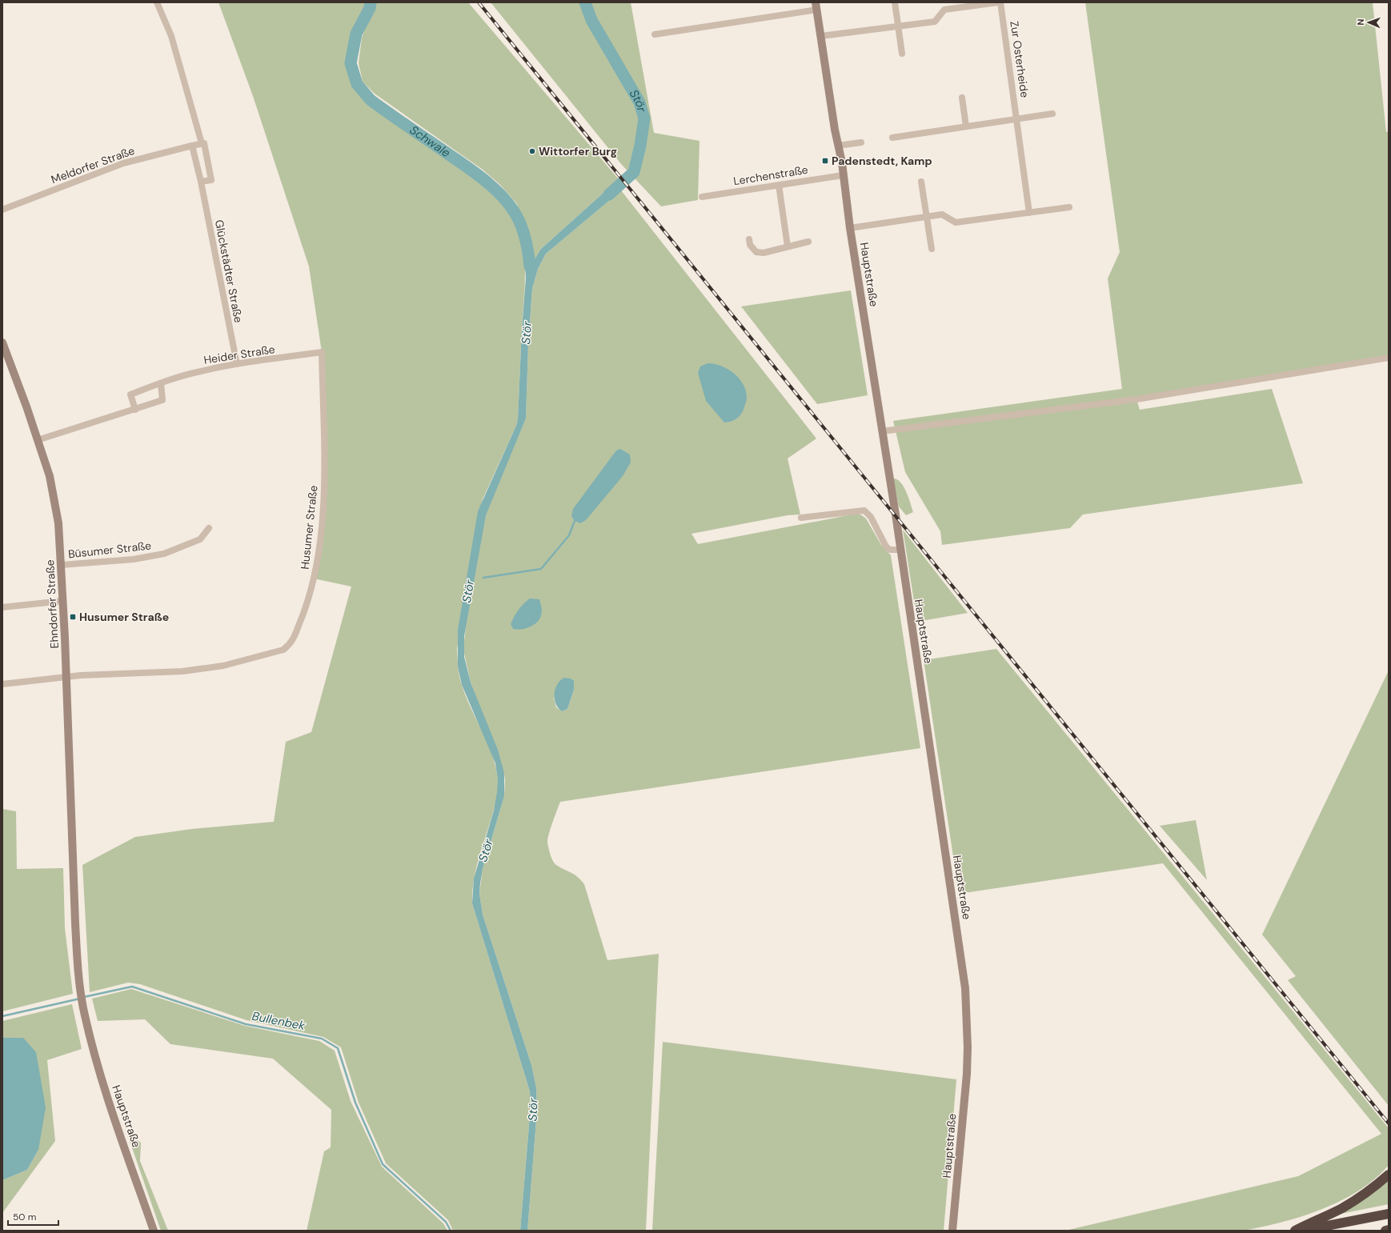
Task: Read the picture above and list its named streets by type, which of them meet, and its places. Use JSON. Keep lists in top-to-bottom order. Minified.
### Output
{"streets":{"street":["Zur Osterheide","Meldorfer Straße","Lerchenstraße","Glückstädter Straße","Hauptstraße","Heider Straße","Husumer Straße","Büsumer Straße","Ehndorfer Straße"]},"crossings":[["Meldorfer Straße","Glückstädter Straße"],["Lerchenstraße","Hauptstraße"],["Glückstädter Straße","Heider Straße"],["Hauptstraße","Ehndorfer Straße"],["Heider Straße","Husumer Straße"],["Husumer Straße","Ehndorfer Straße"],["Büsumer Straße","Ehndorfer Straße"]],"water":["Stör","Schwale","Bullenbek"],"places":{"other":["Wittorfer Burg"],"transit":["Padenstedt, Kamp","Husumer Straße"]},"scale_bar":"50 m","north":"left"}
